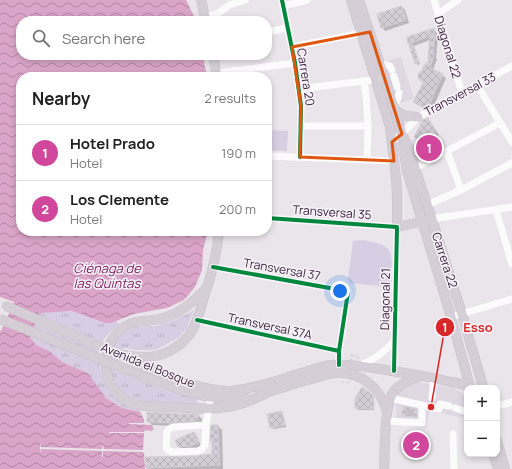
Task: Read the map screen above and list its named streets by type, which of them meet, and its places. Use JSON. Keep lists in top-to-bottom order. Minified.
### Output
{"streets":{"main road":["Carrera 22","Diagonal 21","Avenida el Bosque"],"street":["Diagonal 22","Carrera 20","Transversal 33","Transversal 35","Transversal 37","Transversal 37A"]},"crossings":[["Diagonal 22","Transversal 33"],["Transversal 33","Carrera 22"],["Transversal 35","Diagonal 21"],["Carrera 22","Diagonal 21"],["Transversal 37","Transversal 37A"],["Diagonal 21","Avenida el Bosque"]],"water":["Ciénaga de las Quintas"],"places":["Esso"],"page":{"search":"Search here","heading":["Nearby","2 results"],"list":[{"mark":"1","name":"Hotel Prado","note":"Hotel","value":"190 m"},{"mark":"2","name":"Los Clemente","note":"Hotel","value":"200 m"}],"pins":["1","2"],"map_buttons":["+","−"]}}
